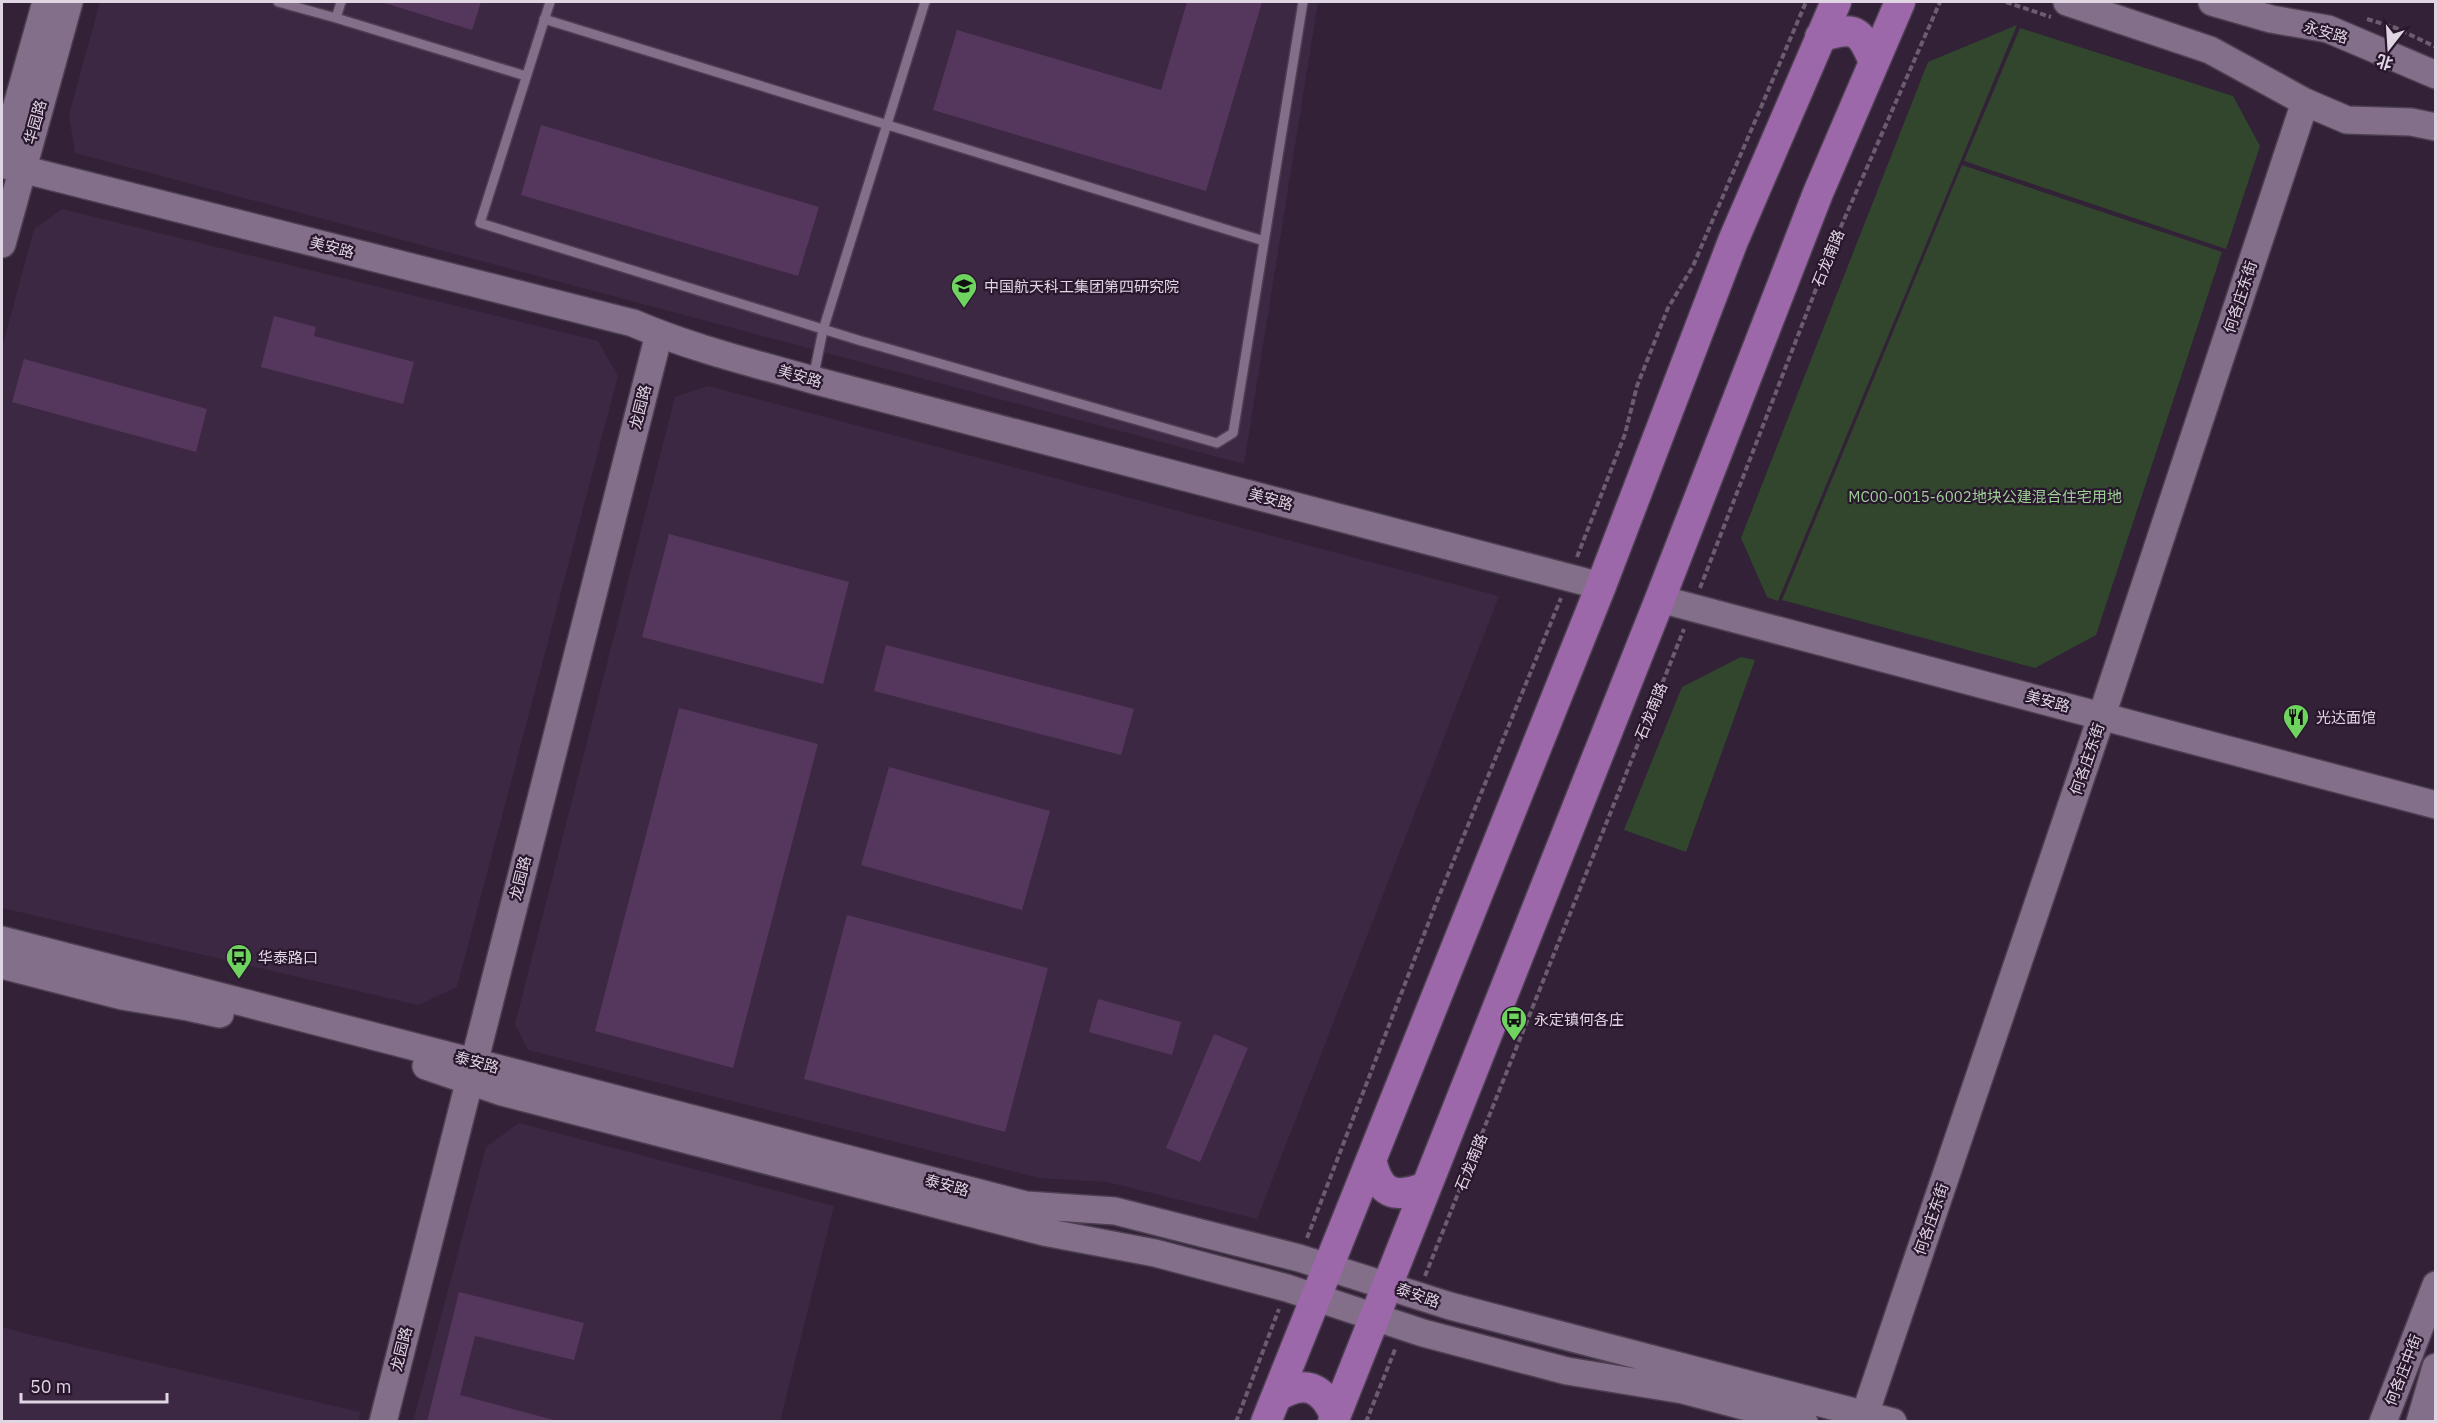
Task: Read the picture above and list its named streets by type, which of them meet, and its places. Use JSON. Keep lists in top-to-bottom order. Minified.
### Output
{"streets":{"street":["永安路","华园路","美安路","何各庄东街","龙园路","泰安路","何各庄中街"],"path":["石龙南路"]},"crossings":[["华园路","美安路"],["美安路","石龙南路"],["美安路","何各庄东街"],["美安路","龙园路"],["石龙南路","泰安路"],["何各庄东街","泰安路"],["龙园路","泰安路"]],"parks":["MC00-0015-6002地块公建混合住宅用地"],"places":{"school or university":["中国航天科工集团第四研究院"],"restaurant":["光达面馆"],"bus stop":["华泰路口","永定镇何各庄"]},"scale_bar":"50 m","north":"bottom"}
